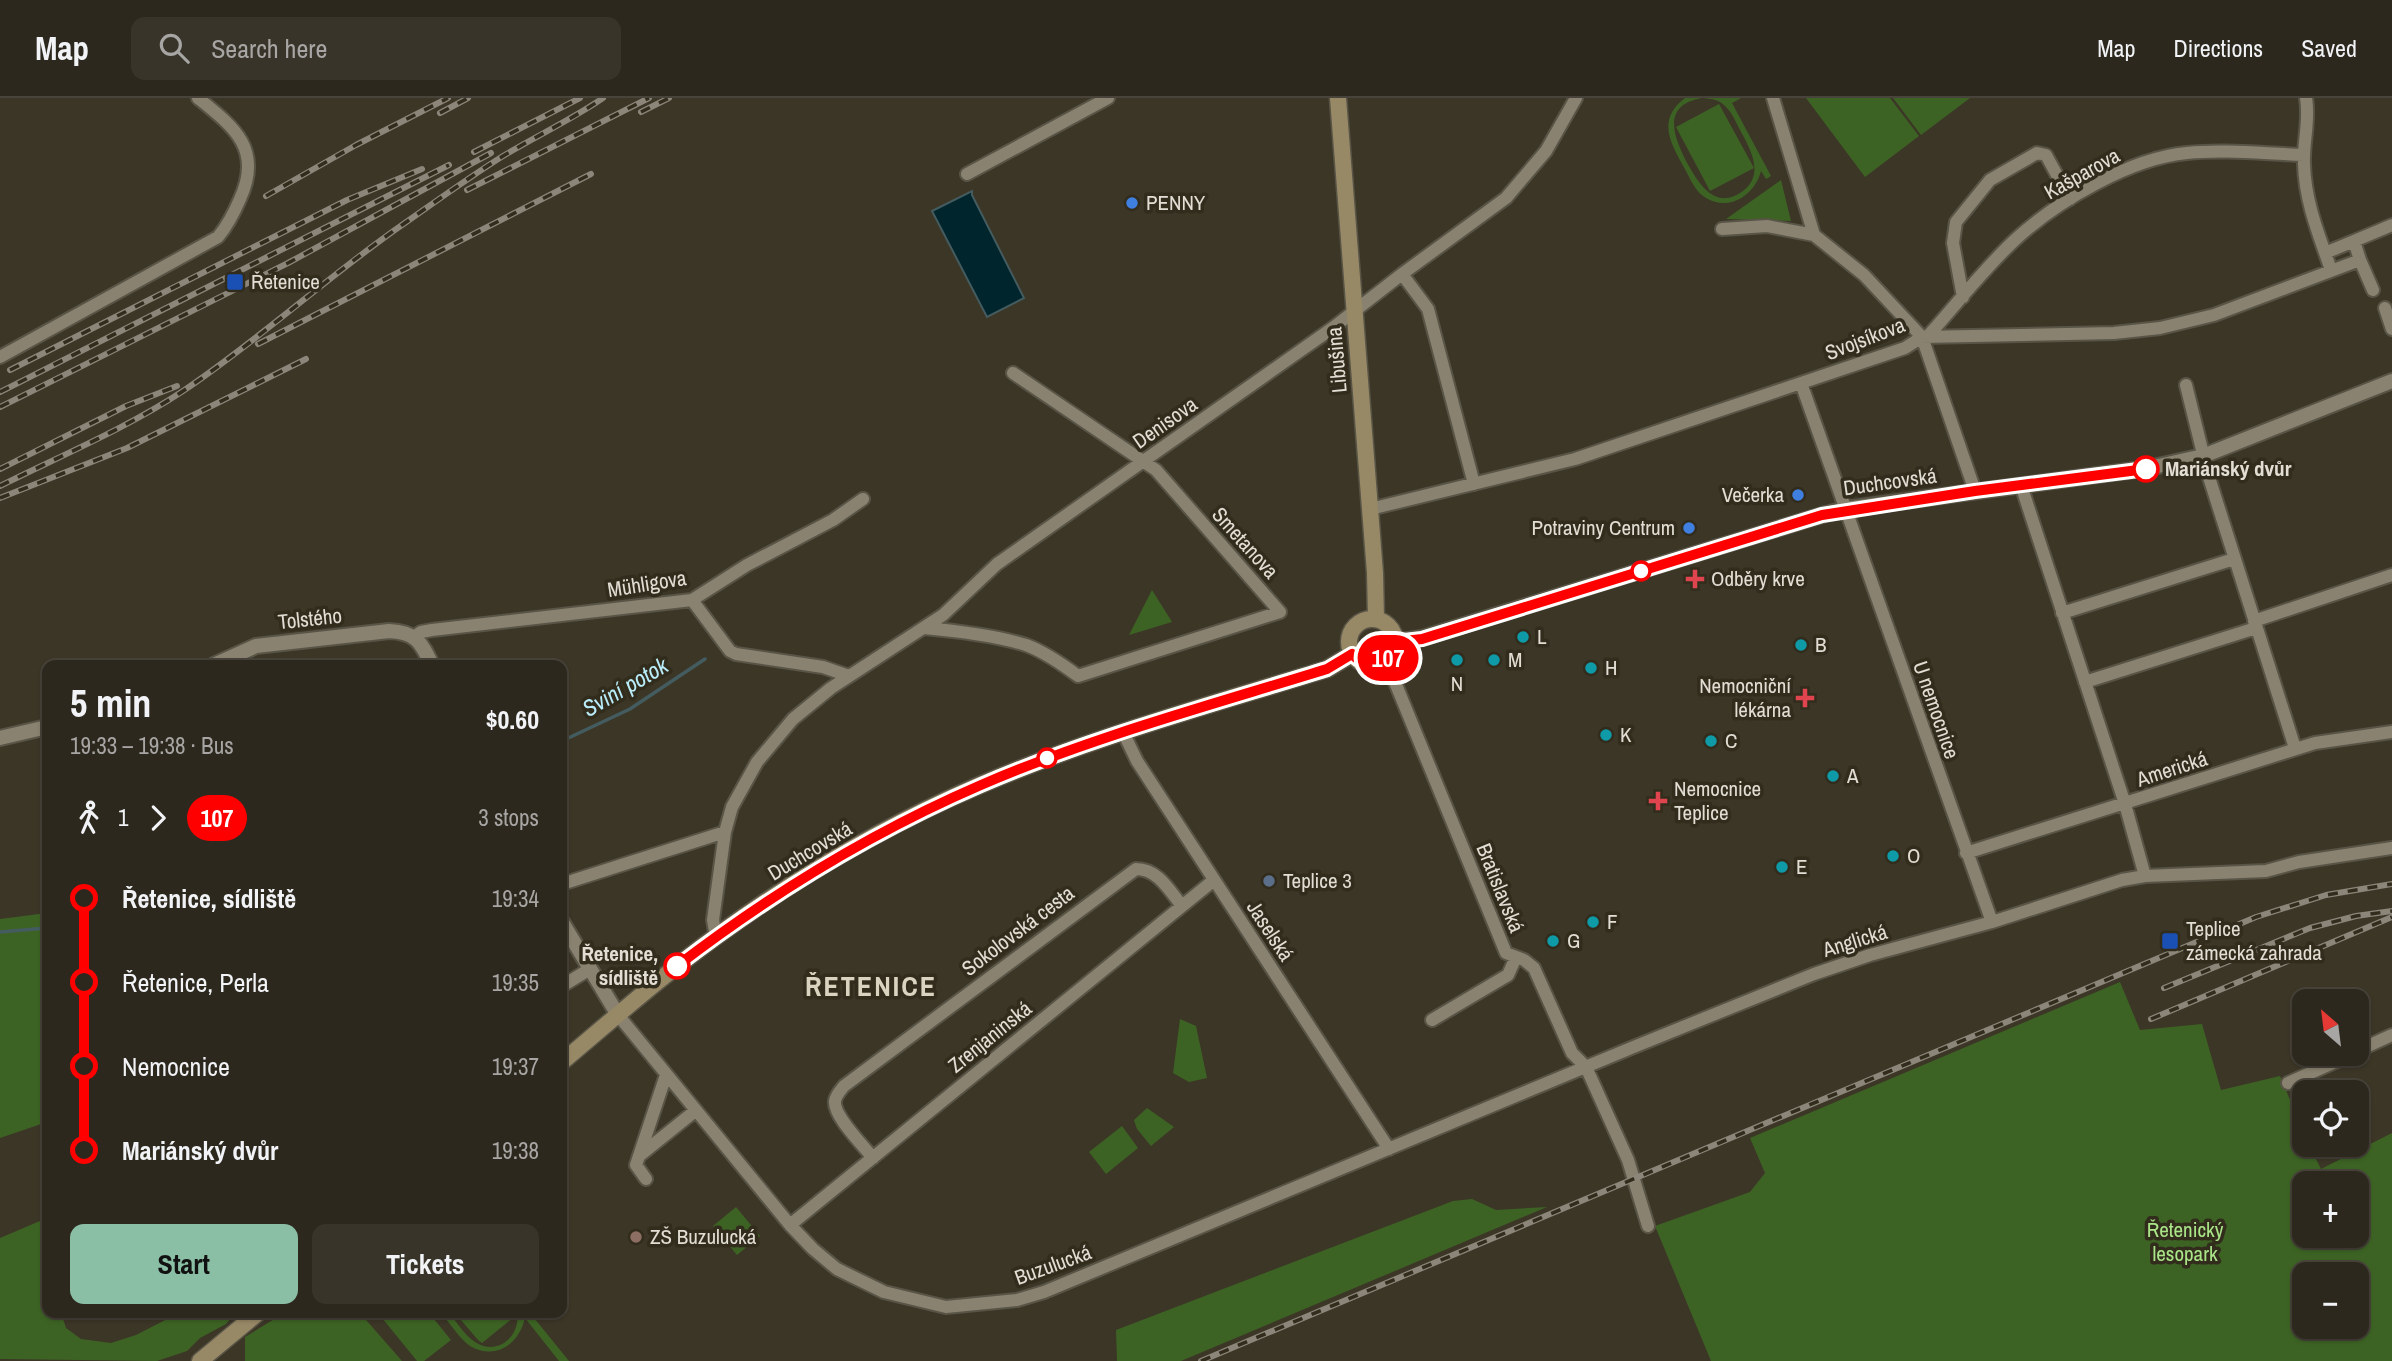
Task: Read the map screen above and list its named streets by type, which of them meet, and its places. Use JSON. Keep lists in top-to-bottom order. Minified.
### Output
{"streets":{"main road":["Libušina","Duchcovská"],"street":["Kašparova","Svojsíkova","Denisova","Smetanova","Mühligova","Tolstého","U nemocnice","Americká","Bratislavská","Sokolovská cesta","Jaselská","Anglická","Zrenjaninská","Buzulucká"]},"crossings":[["Kašparova","Svojsíkova"],["Svojsíkova","Libušina"],["Svojsíkova","U nemocnice"],["Libušina","Denisova"],["Libušina","Duchcovská"],["Libušina","Bratislavská"],["Denisova","Duchcovská"],["Denisova","Smetanova"],["Duchcovská","U nemocnice"],["Duchcovská","Bratislavská"],["Duchcovská","Jaselská"],["Duchcovská","Buzulucká"],["Mühligova","Tolstého"],["U nemocnice","Americká"],["U nemocnice","Anglická"],["Bratislavská","Anglická"],["Bratislavská","Buzulucká"],["Sokolovská cesta","Zrenjaninská"],["Jaselská","Zrenjaninská"],["Jaselská","Buzulucká"],["Anglická","Buzulucká"],["Zrenjaninská","Buzulucká"]],"districts":["ŘETENICE"],"water":["Sviní potok"],"parks":["Řetenický lesopark"],"places":{"other":["PENNY","Mariánský dvůr","Večerka","Potraviny Centrum","L","B","N","M","H","K","C","A","O","E","Teplice 3","F","G","Řetenice, sídliště","ZŠ Buzulucká"],"transit":["Řetenice","Teplice zámecká zahrada"],"health":["Odběry krve","Nemocniční lékárna","Nemocnice Teplice"]},"lines":["bus line 107"],"north":"top left","page":{"header":"Map","search":"Search here","nav":["Map","Directions","Saved"],"on_map":"107","heading":["5 min","19:33 – 19:38 · Bus","$0.60"],"legs":["1","107","3 stops"],"list":[{"name":"Řetenice, sídliště","value":"19:34"},{"name":"Řetenice, Perla","value":"19:35"},{"name":"Nemocnice","value":"19:37"},{"name":"Mariánský dvůr","value":"19:38"}],"map_buttons":["+","−"],"buttons":["Start","Tickets"]}}
